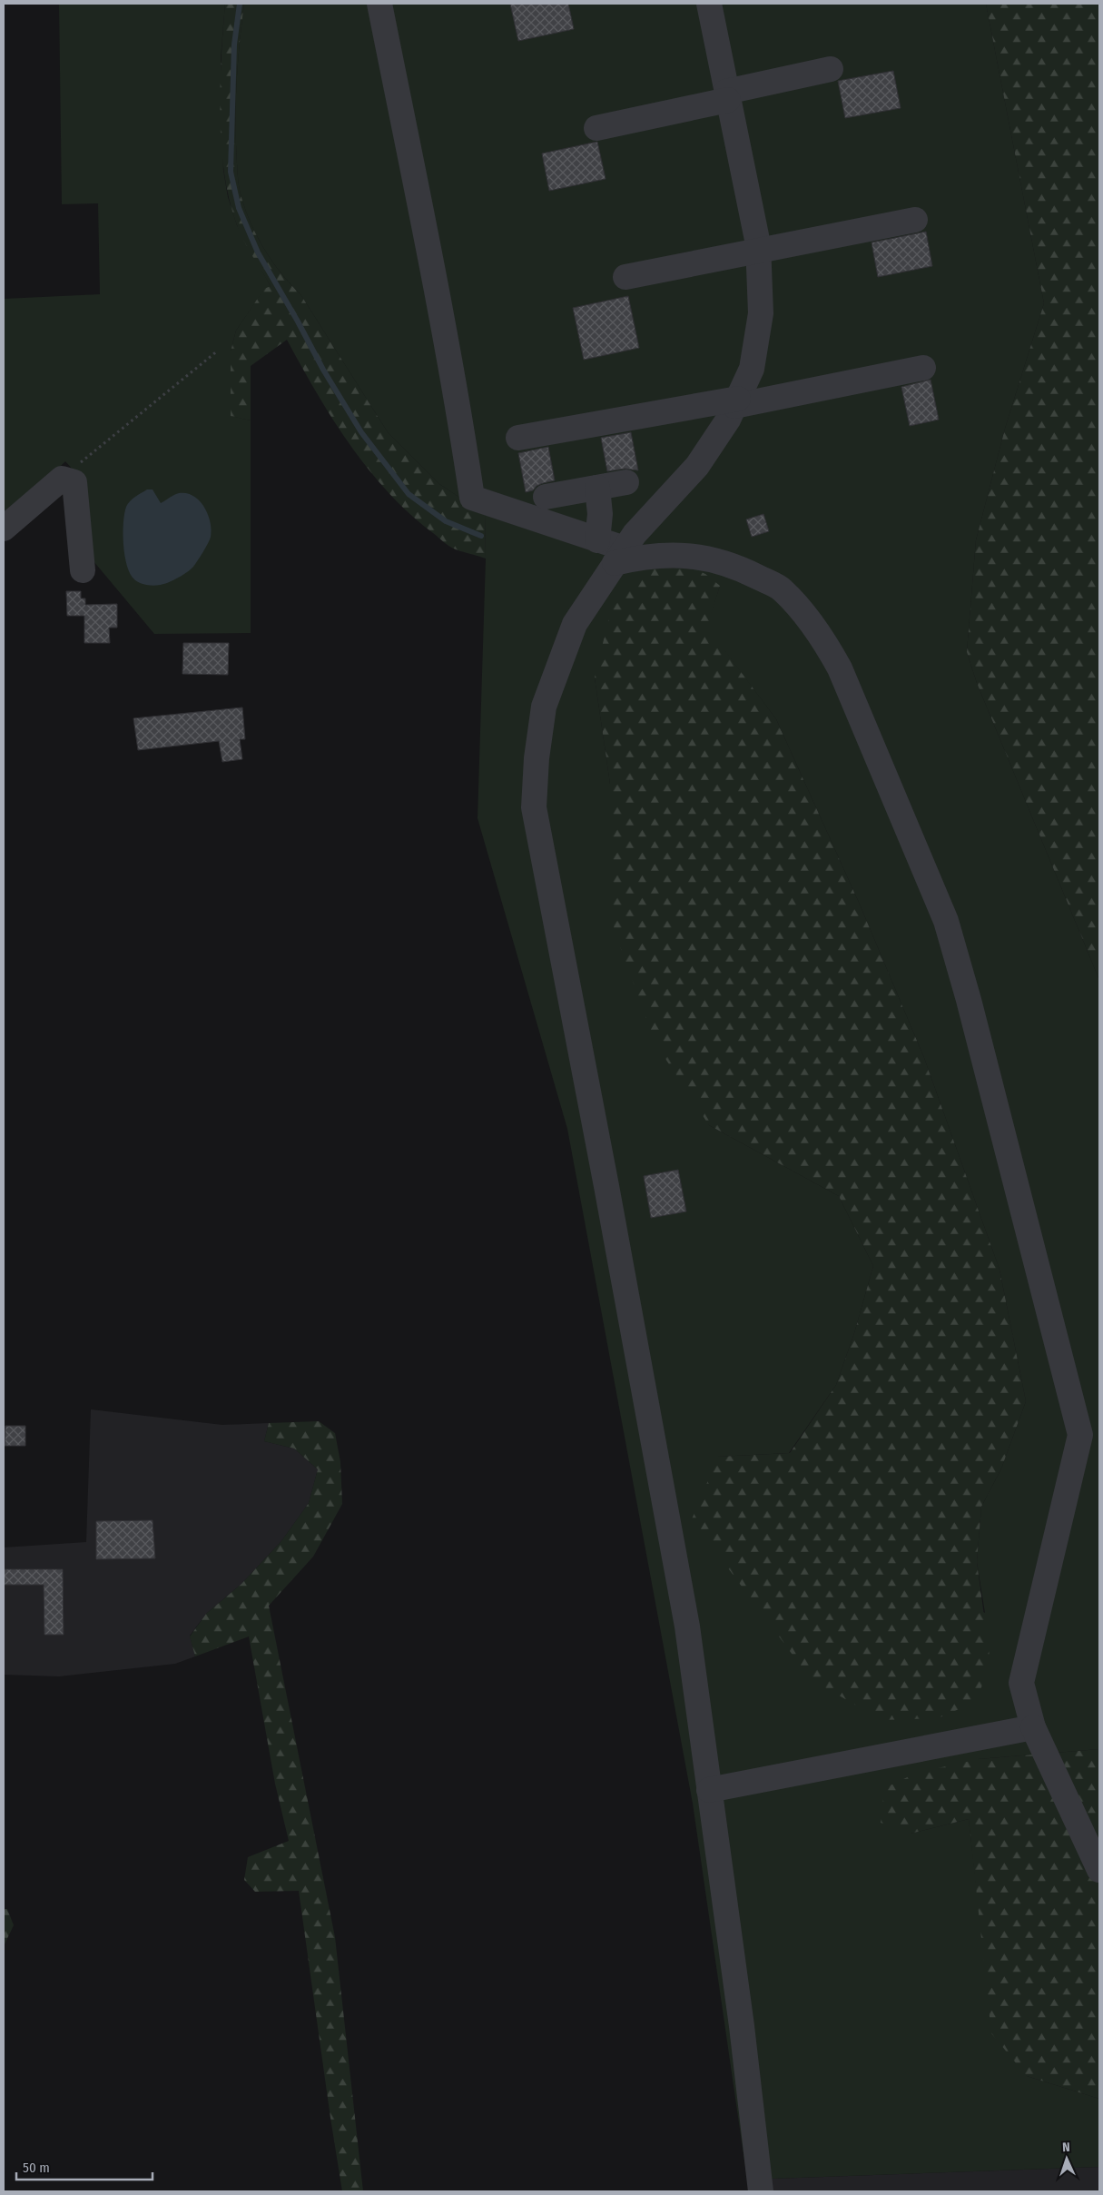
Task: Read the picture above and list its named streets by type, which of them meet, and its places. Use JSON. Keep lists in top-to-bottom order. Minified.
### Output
{"scale_bar":"50 m","north":"top"}
